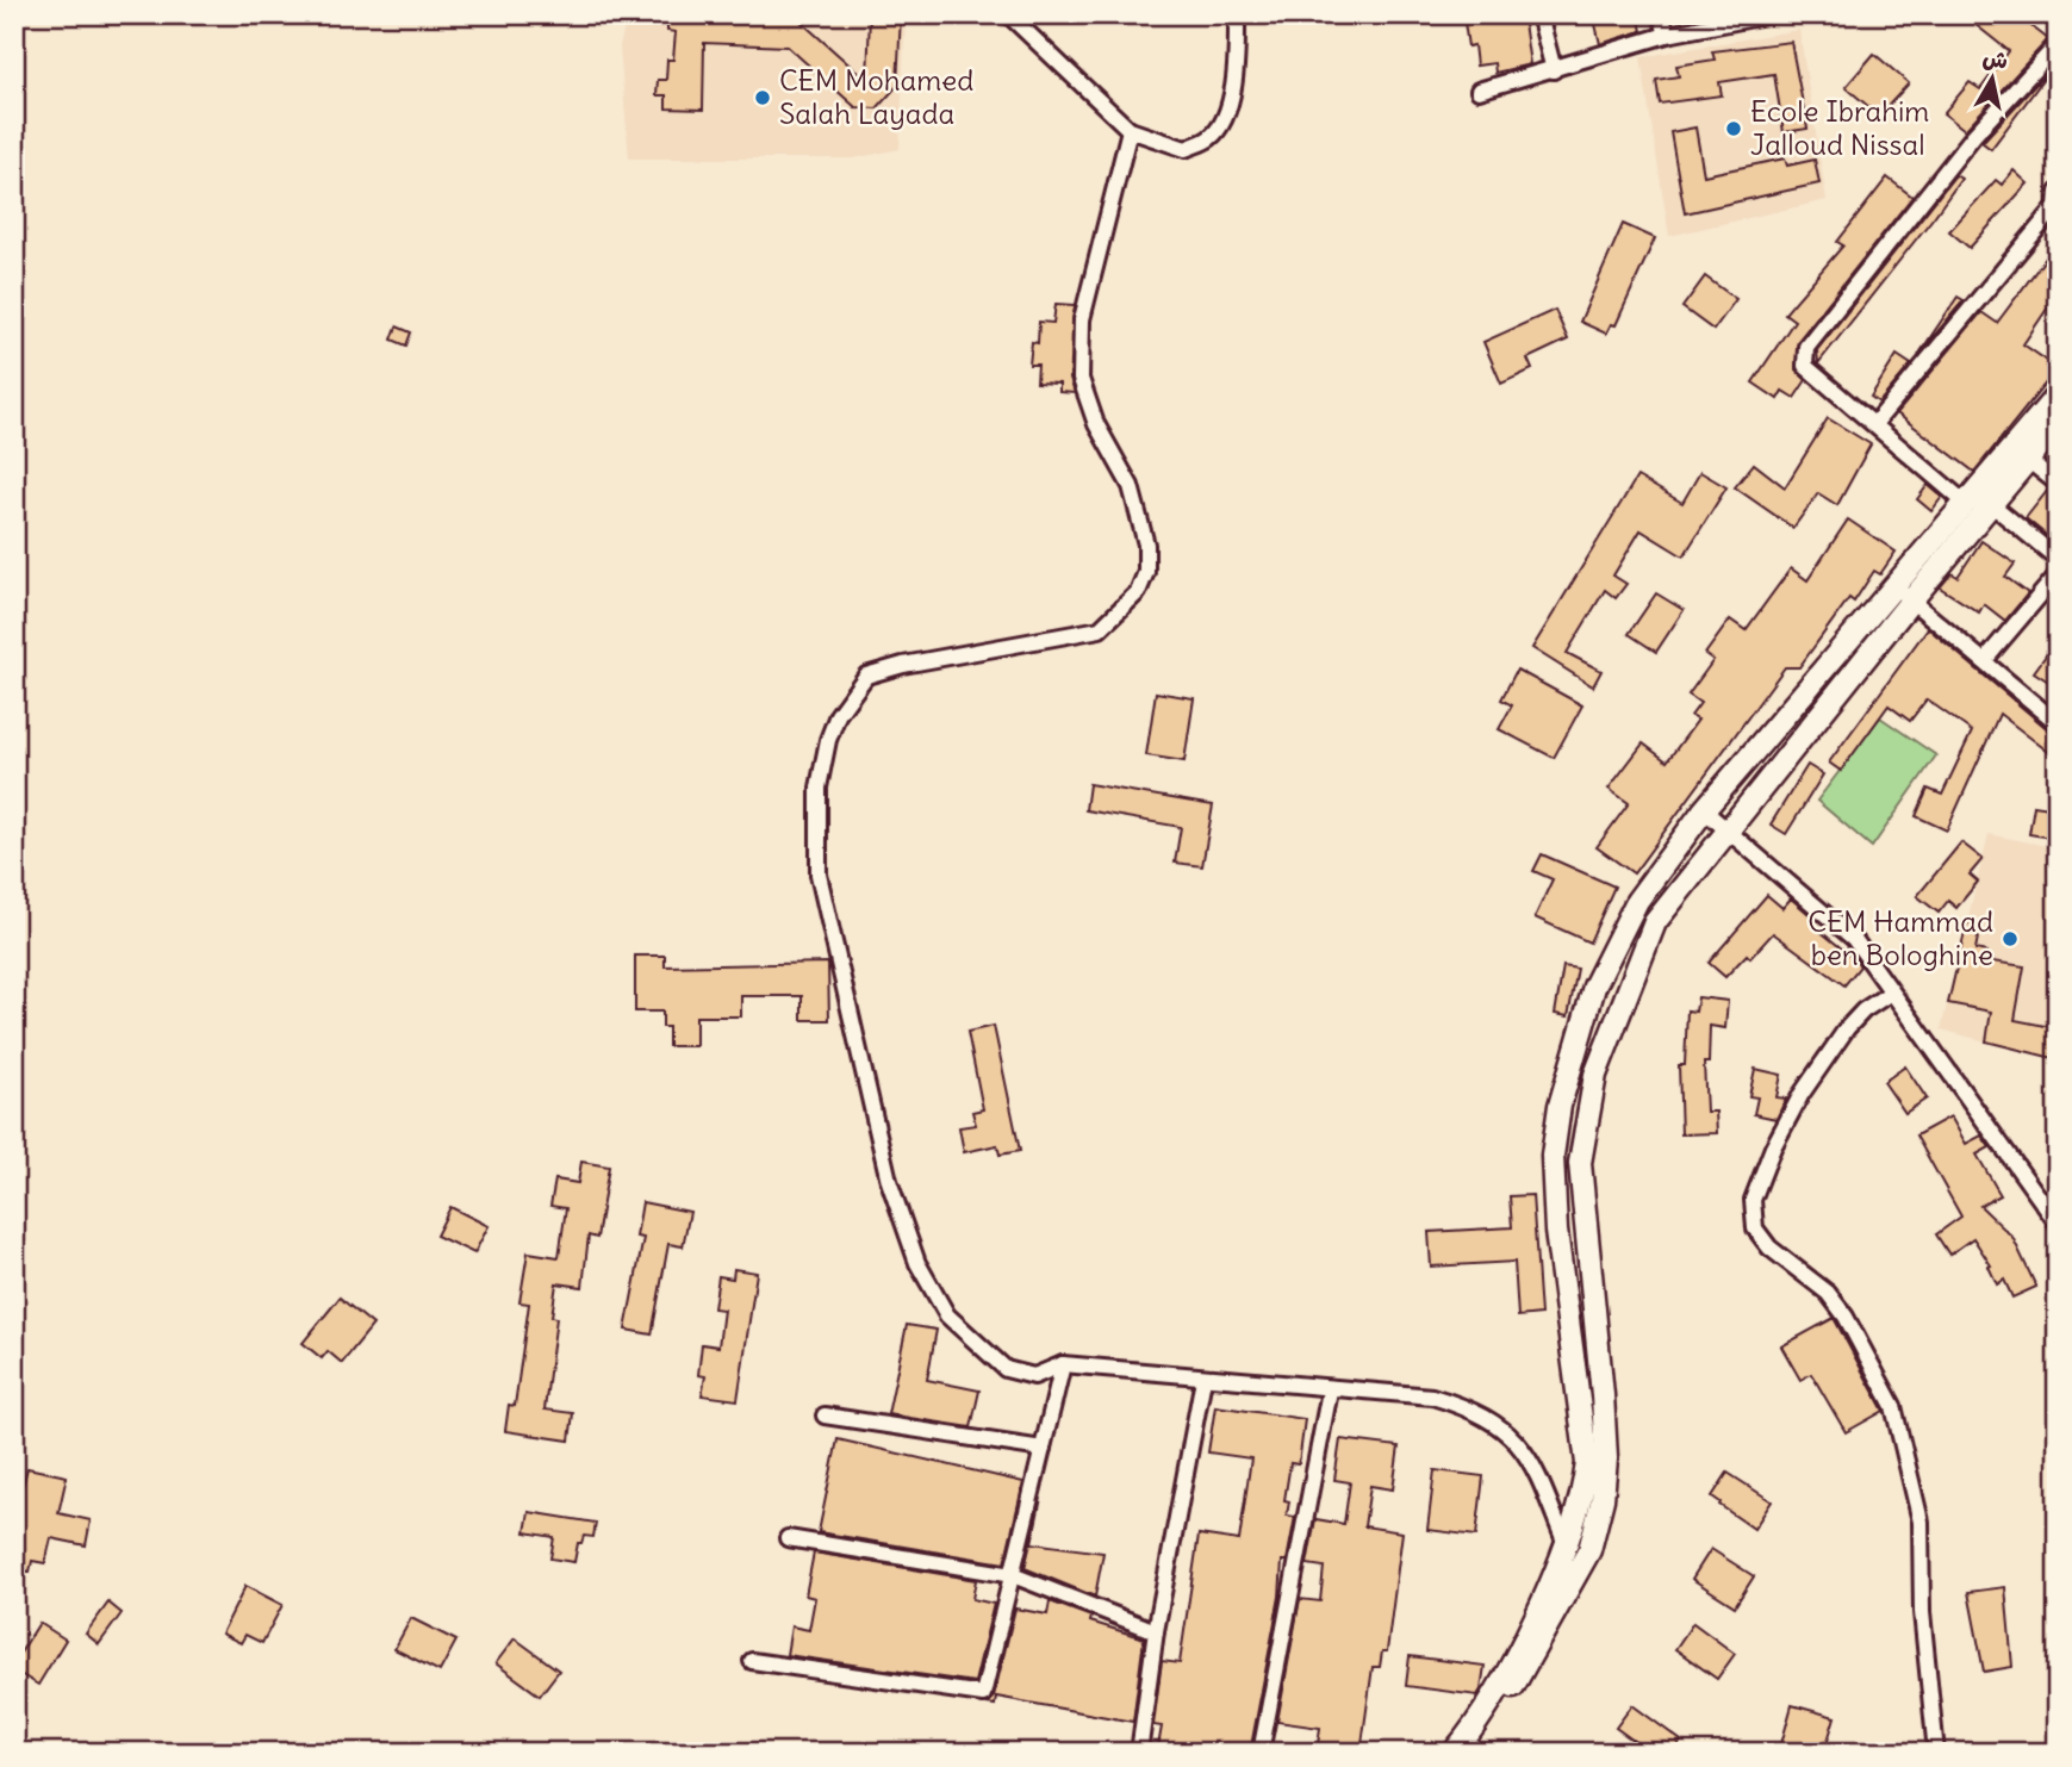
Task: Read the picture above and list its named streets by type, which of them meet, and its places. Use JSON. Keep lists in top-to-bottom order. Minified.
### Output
{"places":["CEM Mohamed Salah Layada","Ecole Ibrahim Jalloud Nissal","CEM Hammad ben Bologhine"],"north":"top"}
